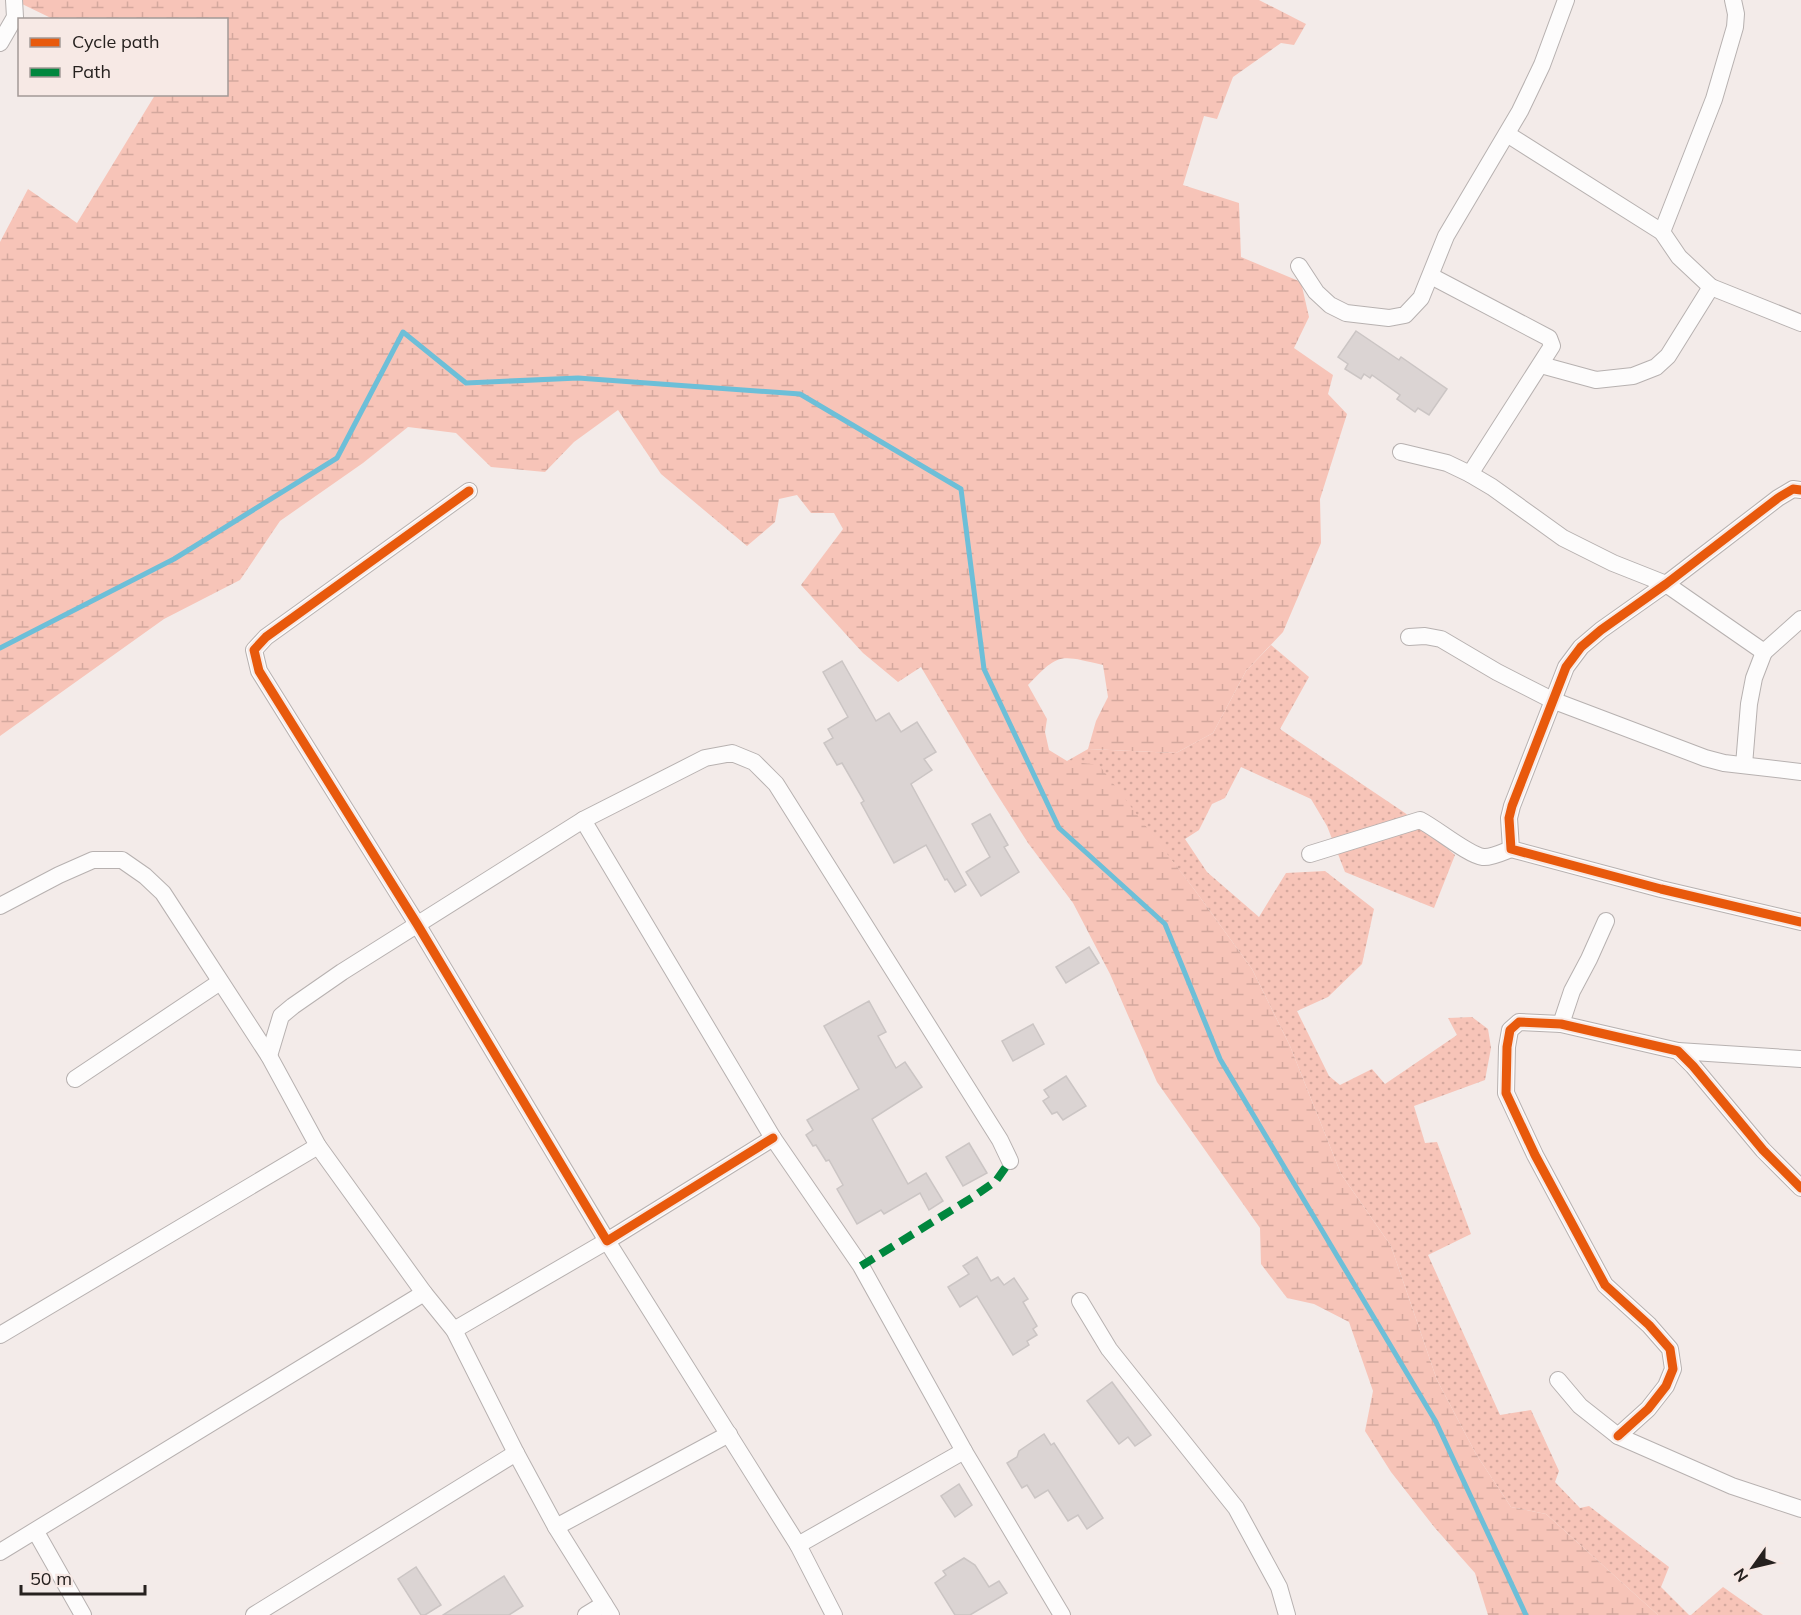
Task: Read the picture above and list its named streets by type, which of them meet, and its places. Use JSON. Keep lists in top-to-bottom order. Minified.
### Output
{"legend":["Cycle path","Path"],"scale_bar":"50 m","north":"bottom left"}
